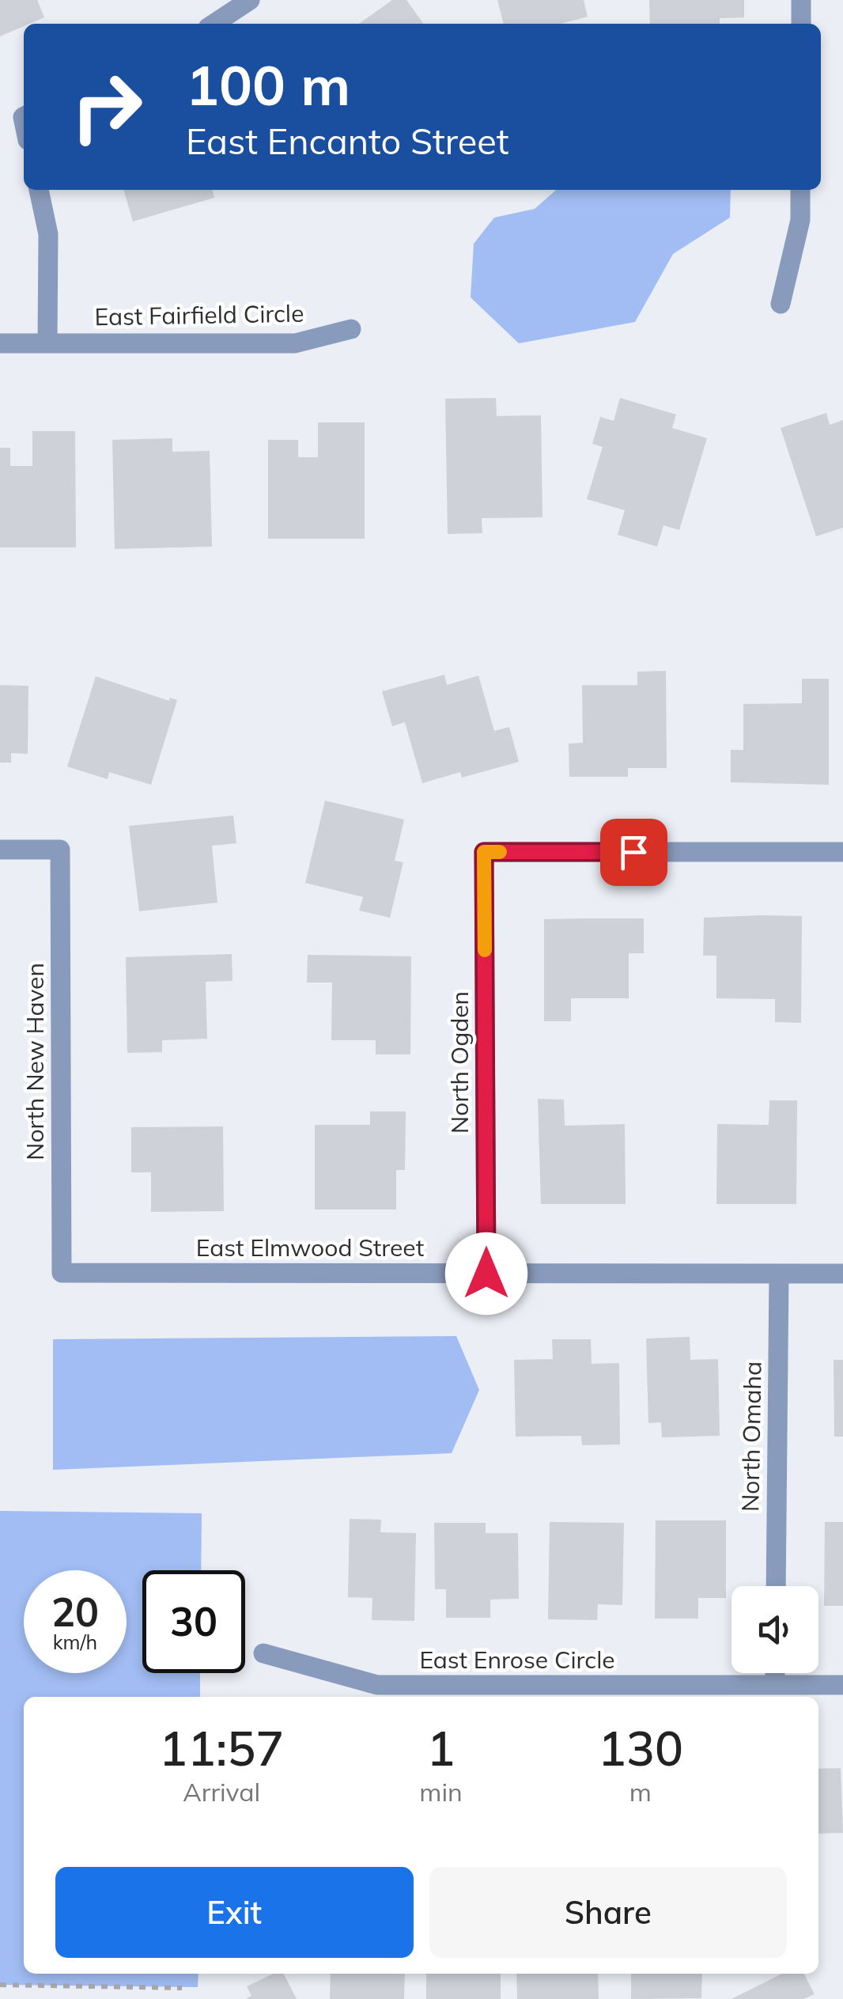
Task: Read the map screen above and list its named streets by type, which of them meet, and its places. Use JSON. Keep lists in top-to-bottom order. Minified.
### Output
{"streets":{"street":["East Fairfield Circle","North New Haven","North Ogden","East Elmwood Street","North Omaha","East Enrose Circle"]},"crossings":[["North New Haven","East Elmwood Street"],["North Ogden","East Elmwood Street"],["East Elmwood Street","North Omaha"]],"page":{"turn":["100 m","East Encanto Street"],"speed":"20 km/h","limit":"30","eta":["11:57","Arrival","1","min","130","m"],"buttons":["Exit","Share"]}}
